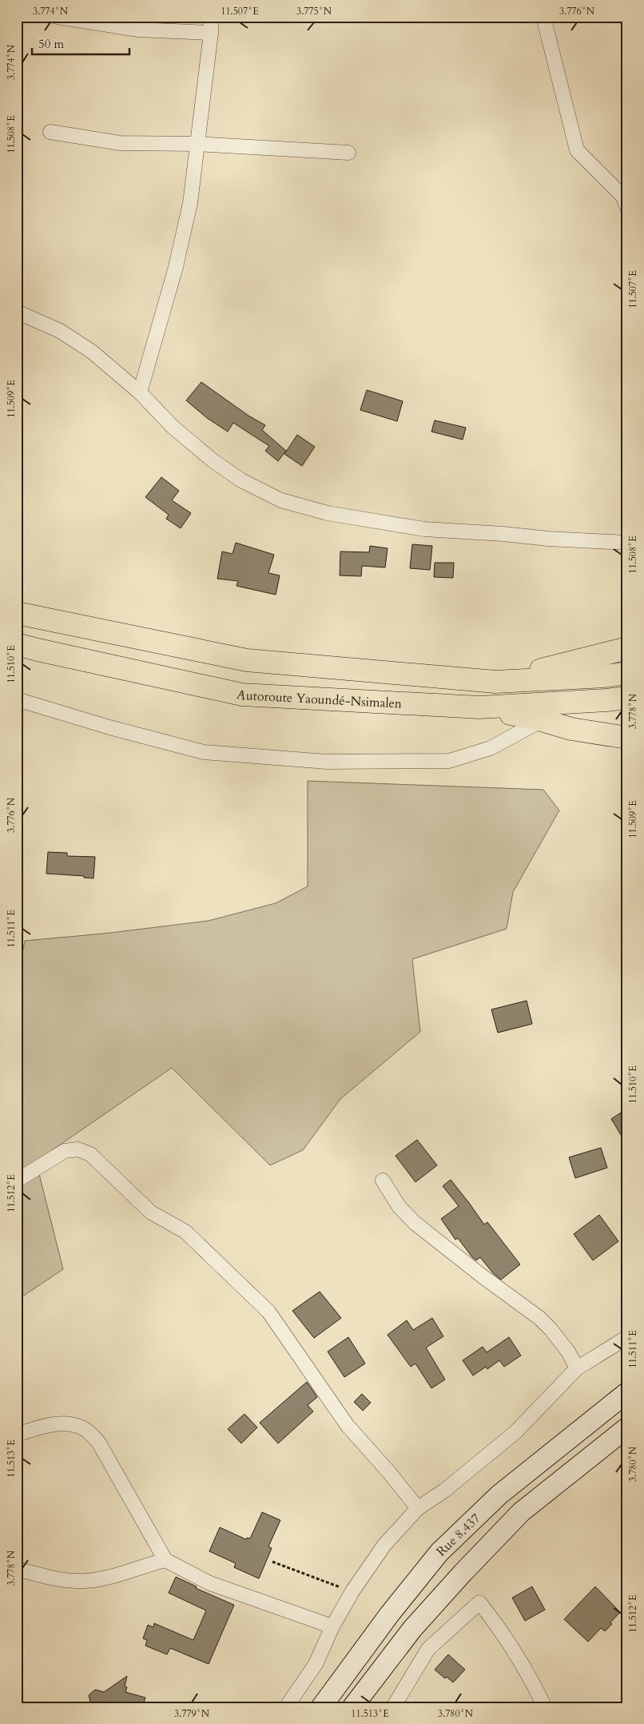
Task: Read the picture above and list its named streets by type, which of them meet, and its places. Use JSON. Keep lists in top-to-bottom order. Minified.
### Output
{"streets":{"highway":["Autoroute Yaoundé-Nsimalen"],"main road":["Rue 8.437"]},"scale_bar":"50 m","coordinates":["3.774°N","11.507°E","3.775°N","3.776°N","11.508°E","11.509°E","11.510°E","3.778°N","11.511°E","11.512°E","11.513°E","3.780°N","3.779°N"]}
